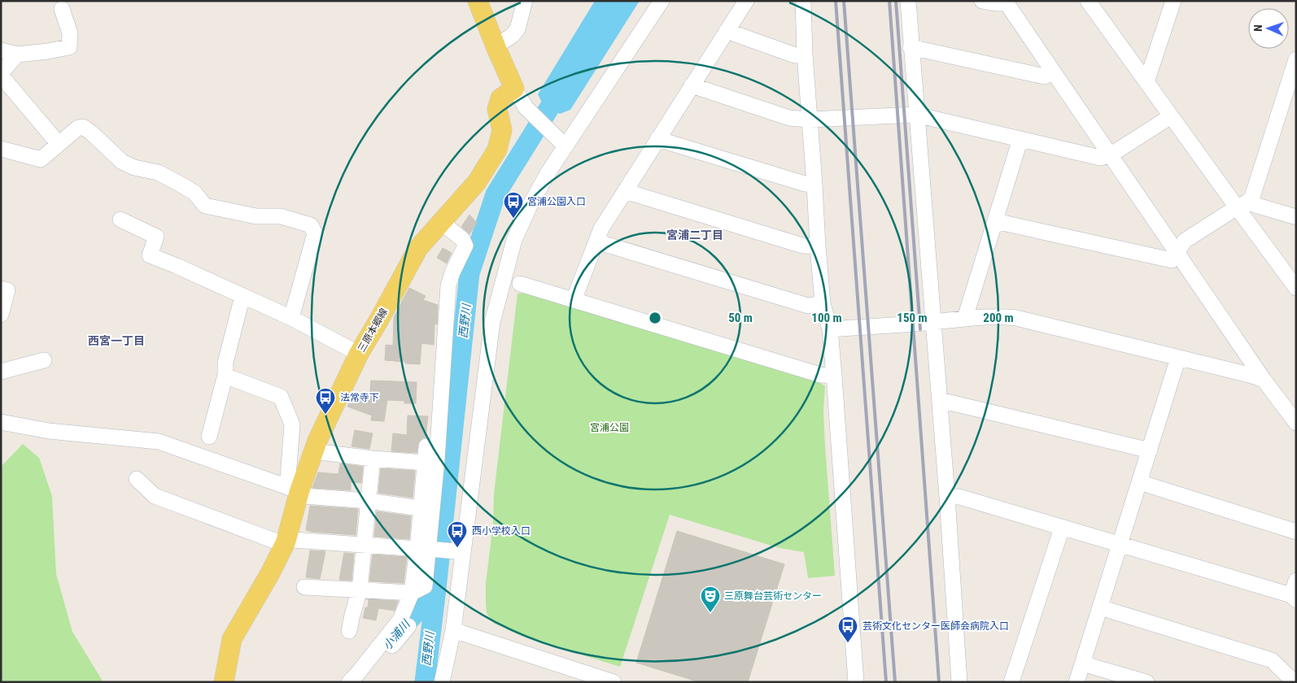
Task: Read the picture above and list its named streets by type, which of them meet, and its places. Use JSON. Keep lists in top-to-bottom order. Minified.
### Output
{"streets":{"main road":["三原本郷線"]},"districts":["宮浦二丁目","西宮一丁目"],"water":["西野川","小浦川"],"parks":["宮浦公園"],"places":{"bus stop":["宮浦公園入口","法常寺下","西小学校入口","芸術文化センター医師会病院入口"],"theatre":["三原舞台芸術センター"]},"north":"left","rings":["50 m","100 m","150 m","200 m"]}
